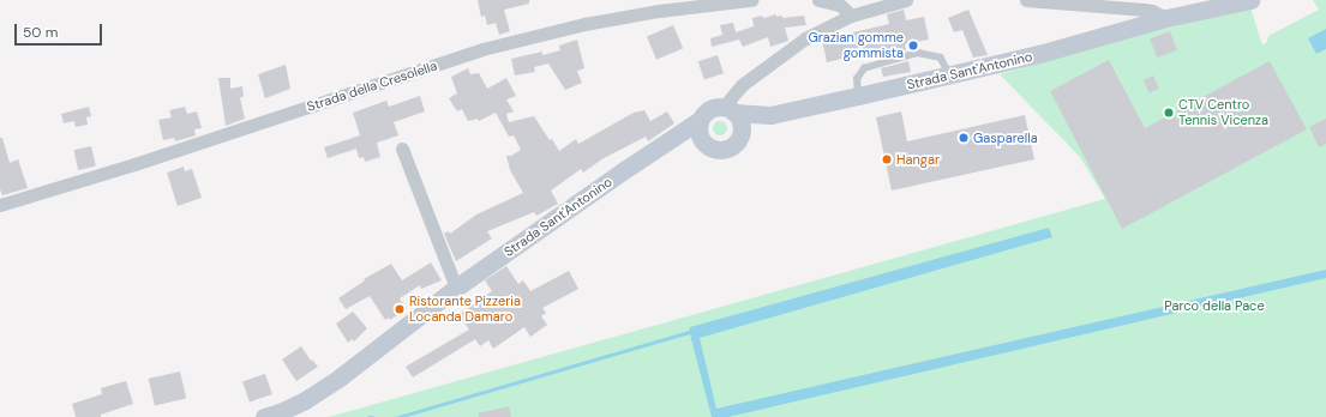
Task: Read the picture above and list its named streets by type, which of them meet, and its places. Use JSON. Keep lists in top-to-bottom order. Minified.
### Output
{"streets":{"main road":["Strada Sant'Antonino"],"street":["Strada della Cresolella"]},"parks":["Parco della Pace"],"places":["Grazian gomme gommista","CTV Centro Tennis Vicenza","Gasparella","Hangar","Ristorante Pizzeria Locanda Damaro"],"scale_bar":"50 m"}
